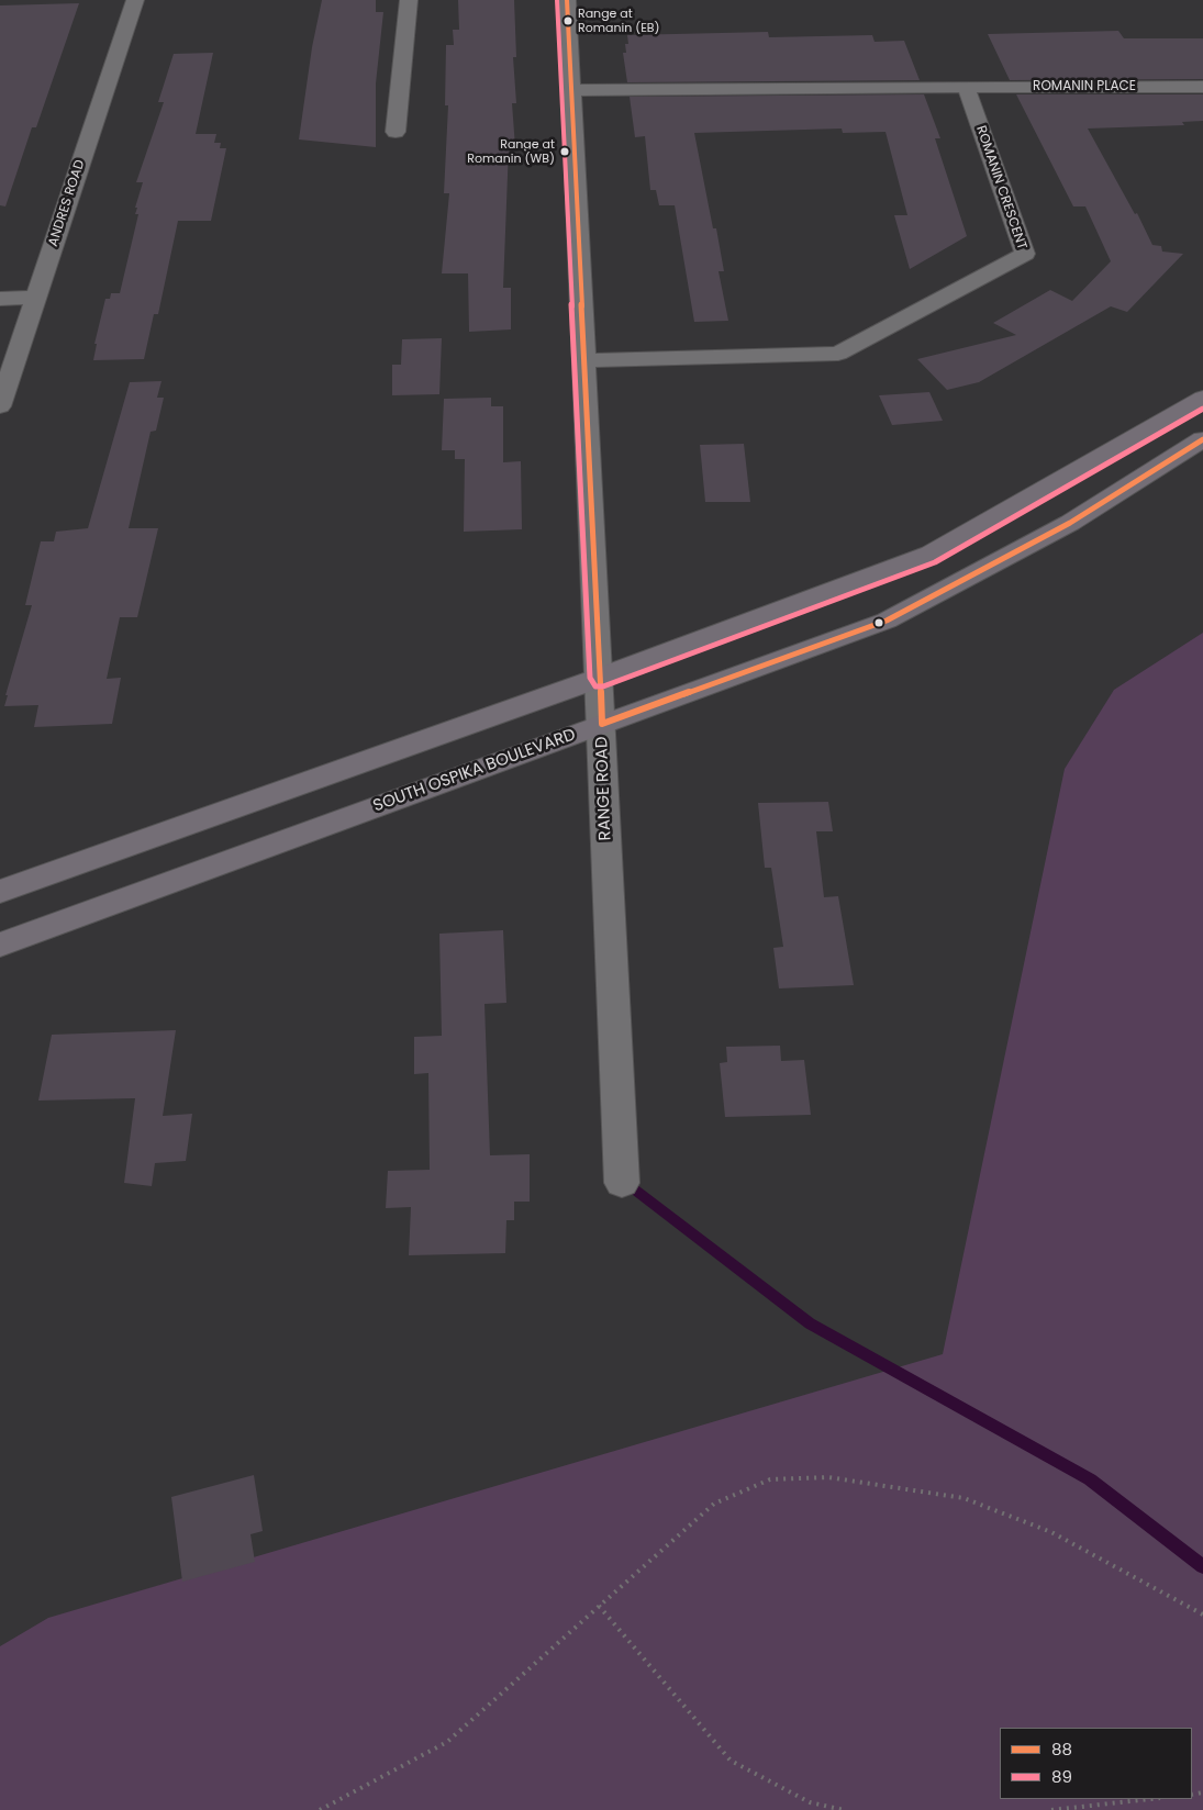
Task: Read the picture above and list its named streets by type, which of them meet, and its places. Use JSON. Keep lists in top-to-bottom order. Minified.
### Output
{"streets":{"main road":["SOUTH OSPIKA BOULEVARD"],"street":["ROMANIN PLACE","ROMANIN CRESCENT","ANDRES ROAD","RANGE ROAD"]},"crossings":[["ROMANIN PLACE","ROMANIN CRESCENT"],["ROMANIN CRESCENT","RANGE ROAD"],["SOUTH OSPIKA BOULEVARD","RANGE ROAD"]],"places":["Range at Romanin (EB)","Range at Romanin (WB)"],"lines":["transit line 88","transit line 89"],"legend":["88","89"]}
